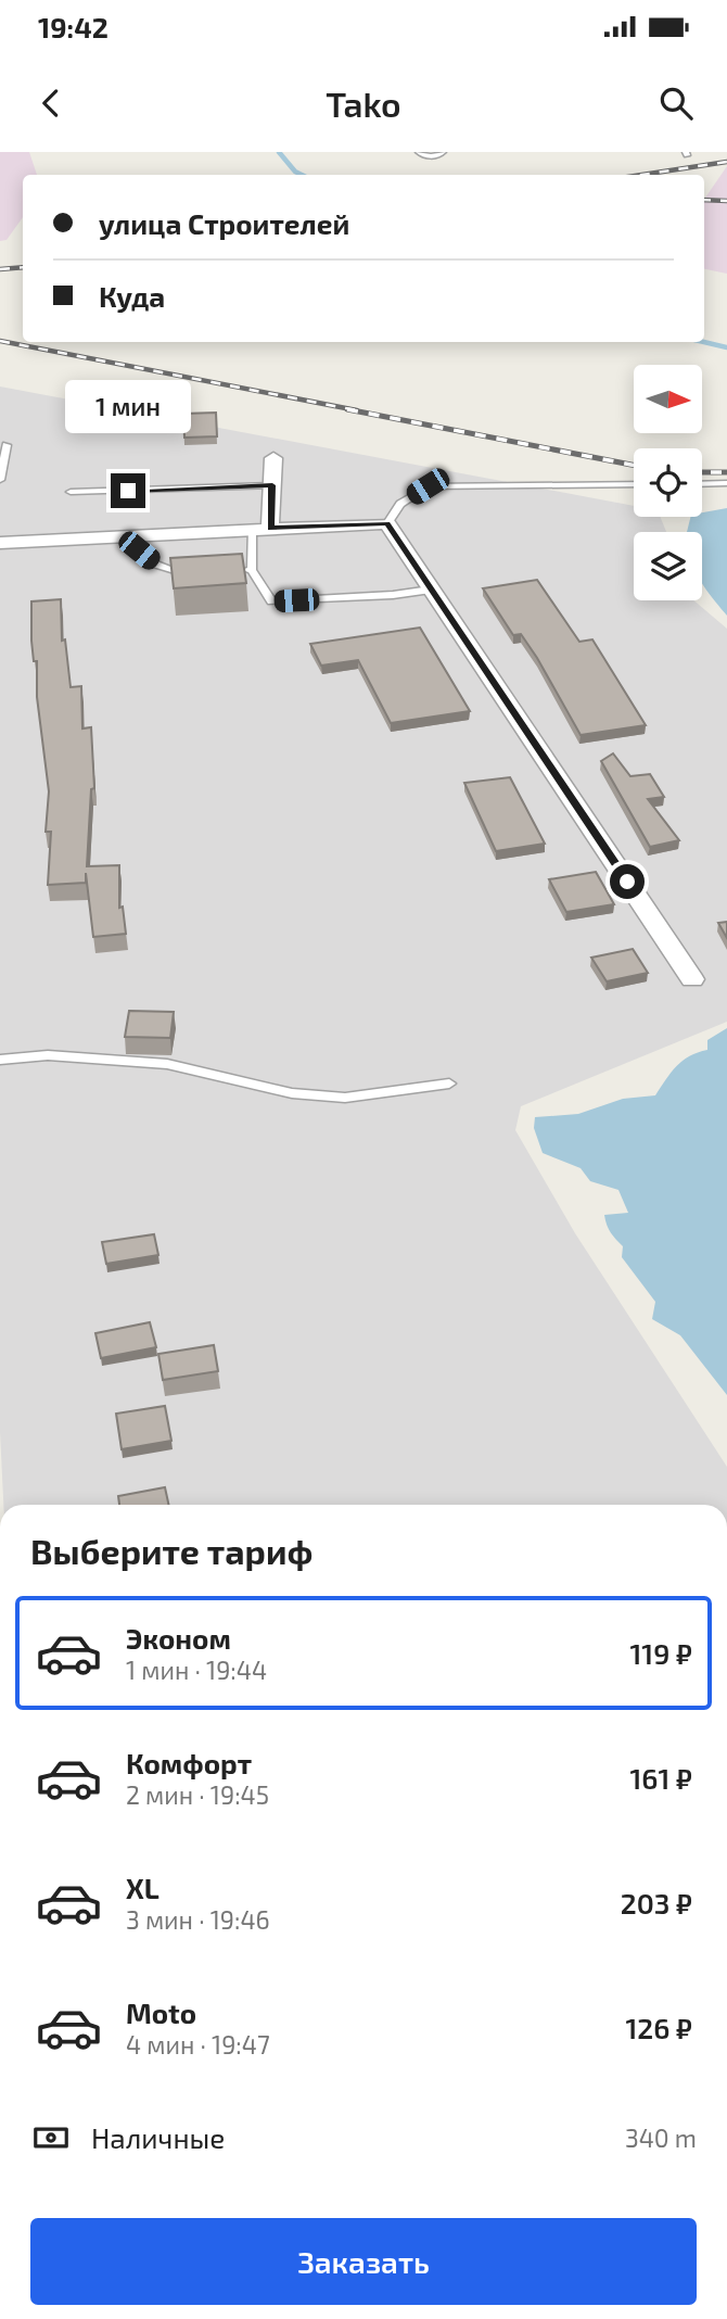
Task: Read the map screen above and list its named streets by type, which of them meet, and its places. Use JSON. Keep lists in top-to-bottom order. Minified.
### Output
{"north":"right","page":{"status":"19:42","header":"Tako","banner":["улица Строителей","Куда"],"bubble":"1 мин","heading":"Выберите тариф","list":[{"name":"Эконом","note":"1 мин · 19:44","value":"119 ₽"},{"name":"Комфорт","note":"2 мин · 19:45","value":"161 ₽"},{"name":"XL","note":"3 мин · 19:46","value":"203 ₽"},{"name":"Moto","note":"4 мин · 19:47","value":"126 ₽"}],"pay":["Наличные","340 m"],"buttons":"Заказать"}}
